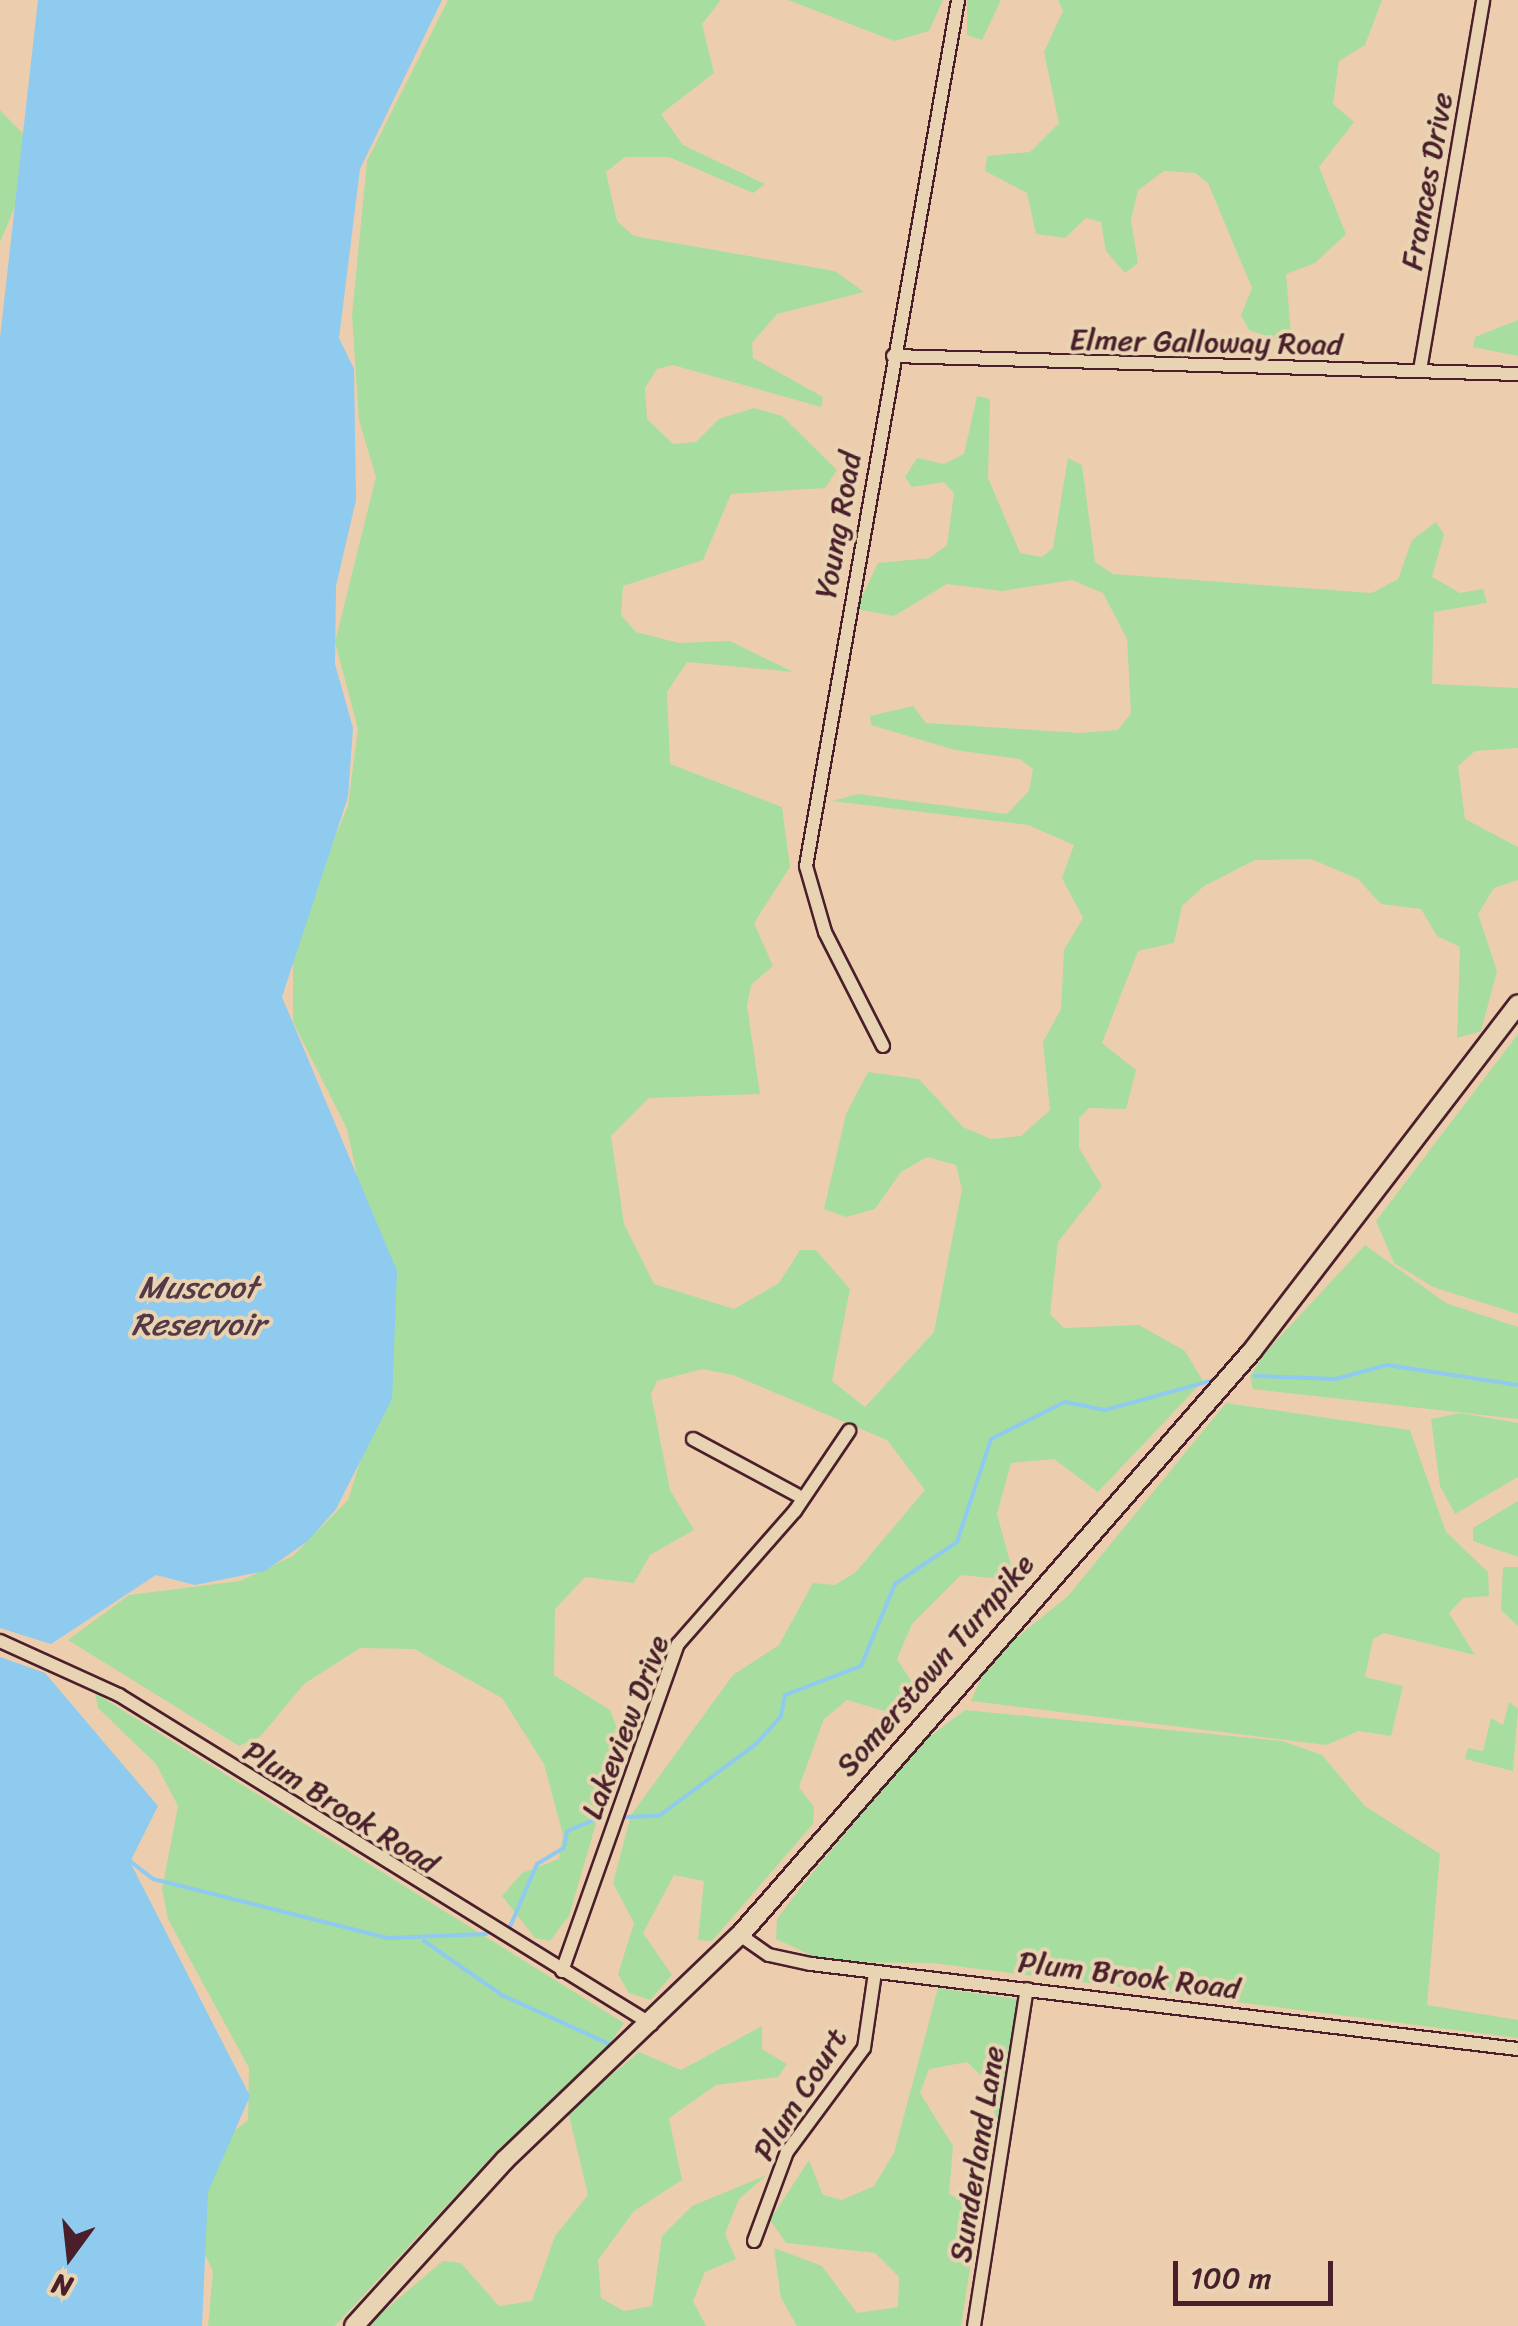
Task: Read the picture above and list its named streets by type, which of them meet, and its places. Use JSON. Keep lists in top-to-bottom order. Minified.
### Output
{"streets":{"main road":["Somerstown Turnpike"],"street":["Frances Drive","Elmer Galloway Road","Young Road","Lakeview Drive","Plum Brook Road","Plum Court","Sunderland Lane"]},"crossings":[["Frances Drive","Elmer Galloway Road"],["Elmer Galloway Road","Young Road"],["Somerstown Turnpike","Plum Brook Road"],["Lakeview Drive","Plum Brook Road"],["Plum Brook Road","Plum Court"],["Plum Brook Road","Sunderland Lane"]],"water":["Muscoot Reservoir"],"scale_bar":"100 m","north":"bottom"}
